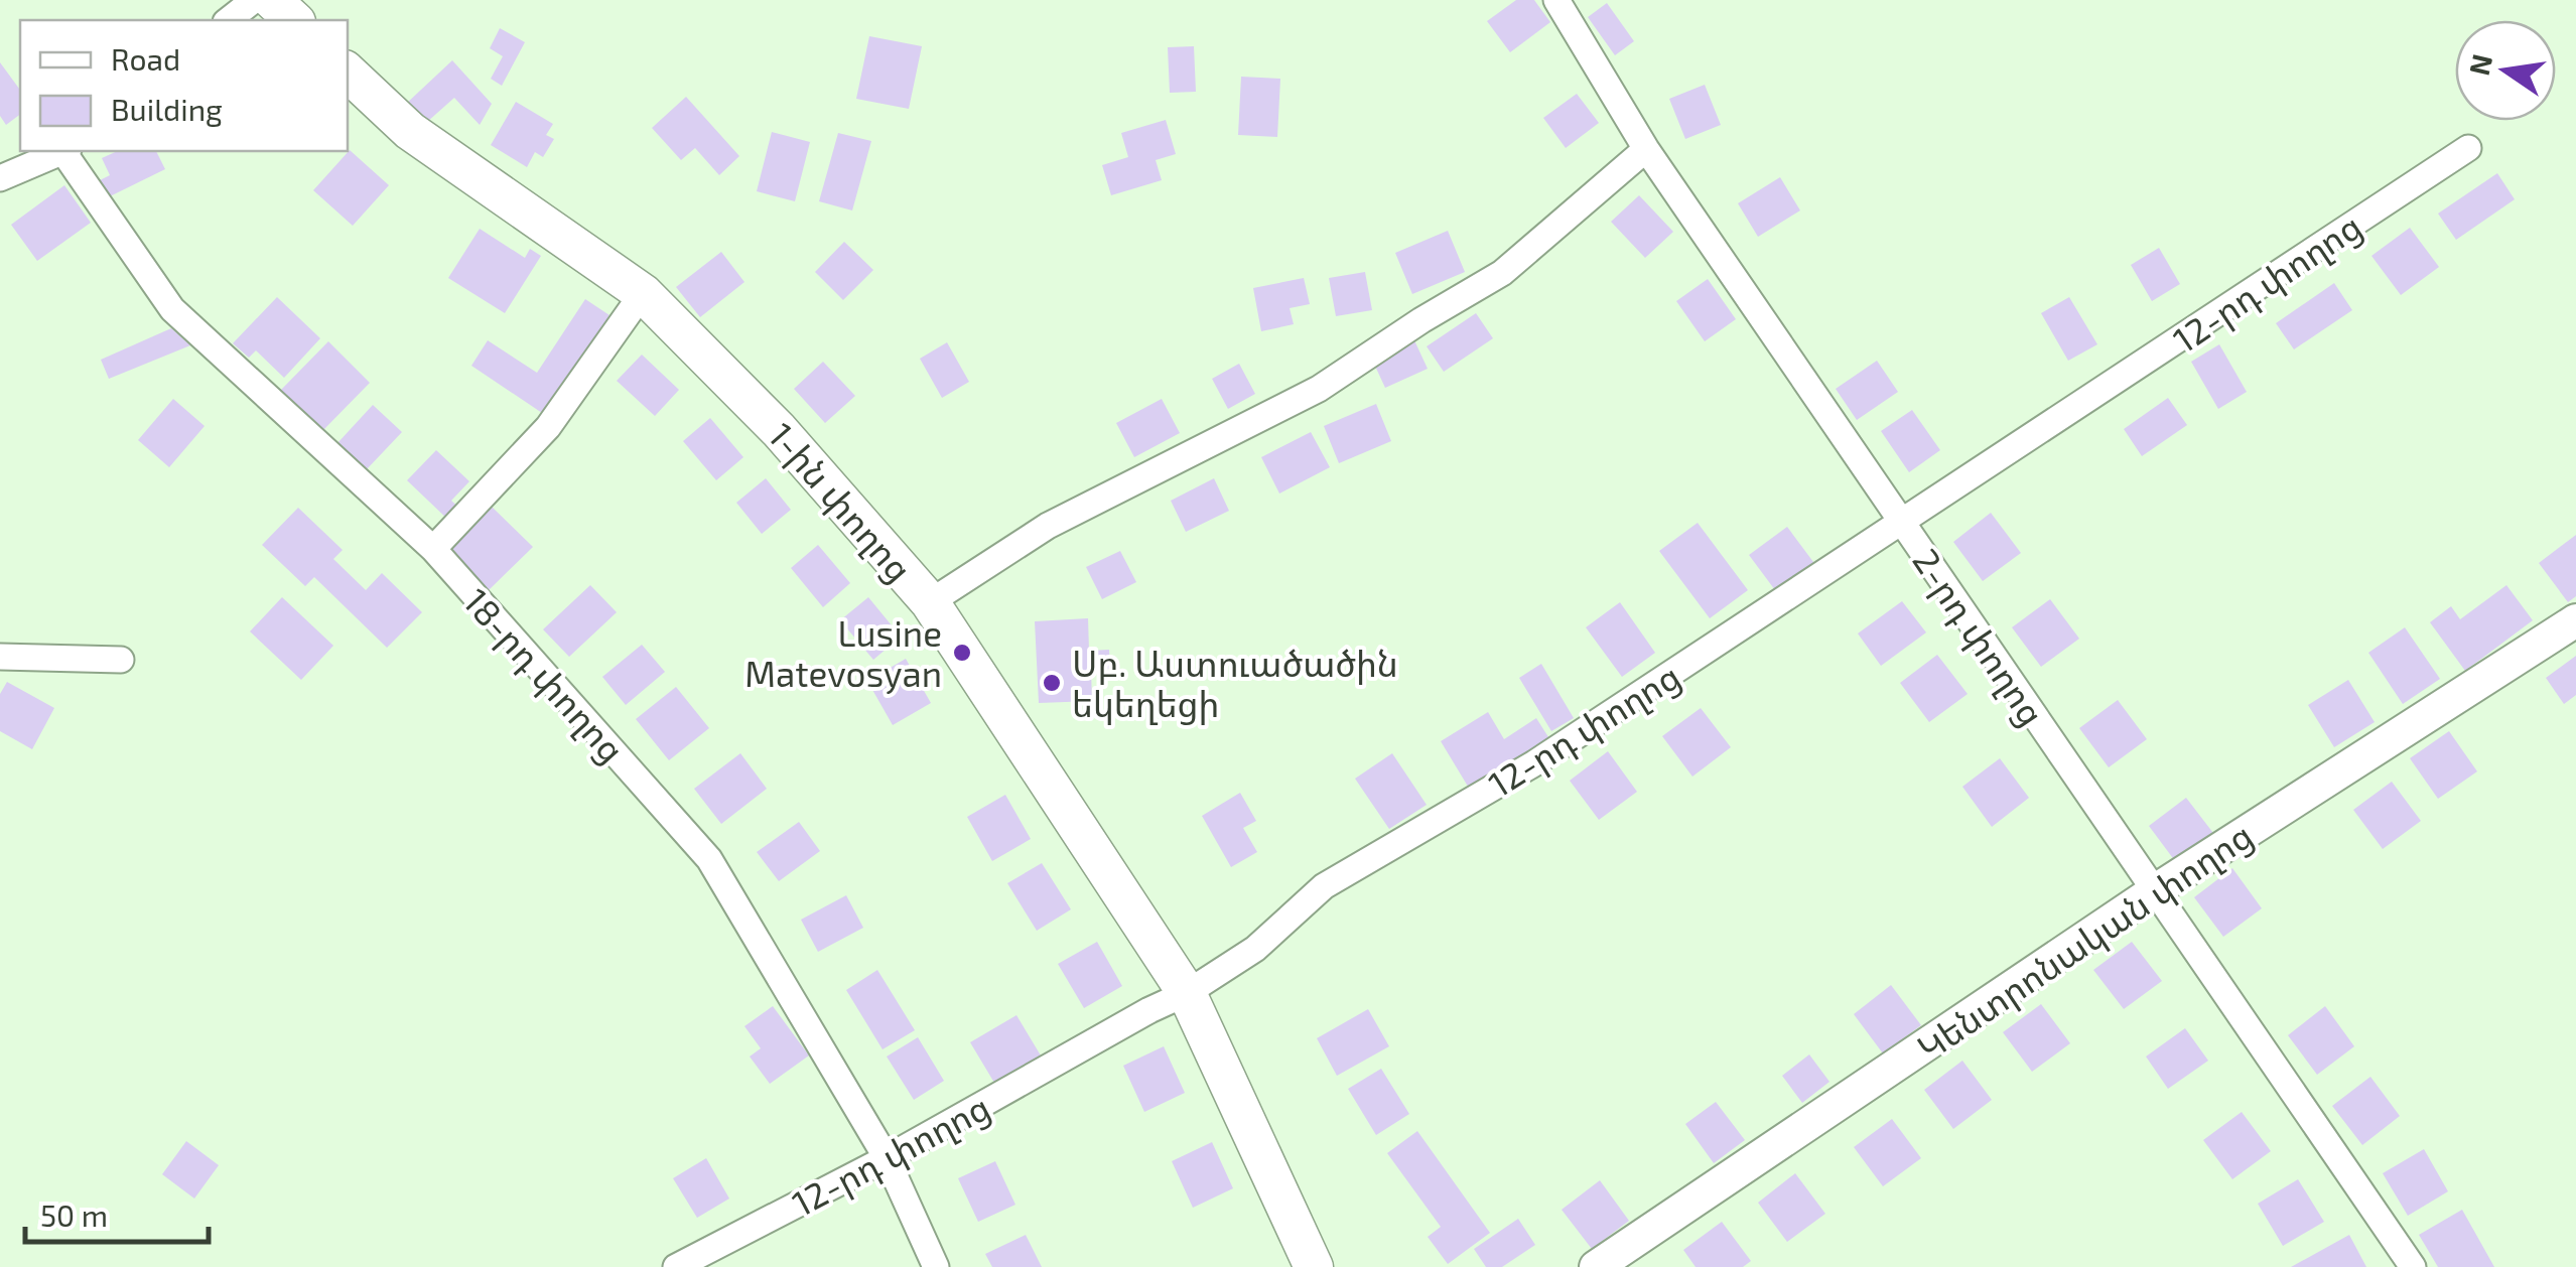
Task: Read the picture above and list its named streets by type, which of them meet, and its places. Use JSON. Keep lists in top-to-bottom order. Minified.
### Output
{"streets":{"main road":["1-ին փողոց"],"street":["12-րդ փողոց","2-րդ փողոց","18-րդ փողոց","Կենտրոնական փողոց"]},"crossings":[["12-րդ փողոց","1-ին փողոց"],["12-րդ փողոց","2-րդ փողոց"],["12-րդ փողոց","18-րդ փողոց"],["2-րդ փողոց","Կենտրոնական փողոց"]],"places":["Lusine Matevosyan","Սբ. Աստուածածին եկեղեցի"],"legend":["Road","Building"],"scale_bar":"50 m","north":"left"}
